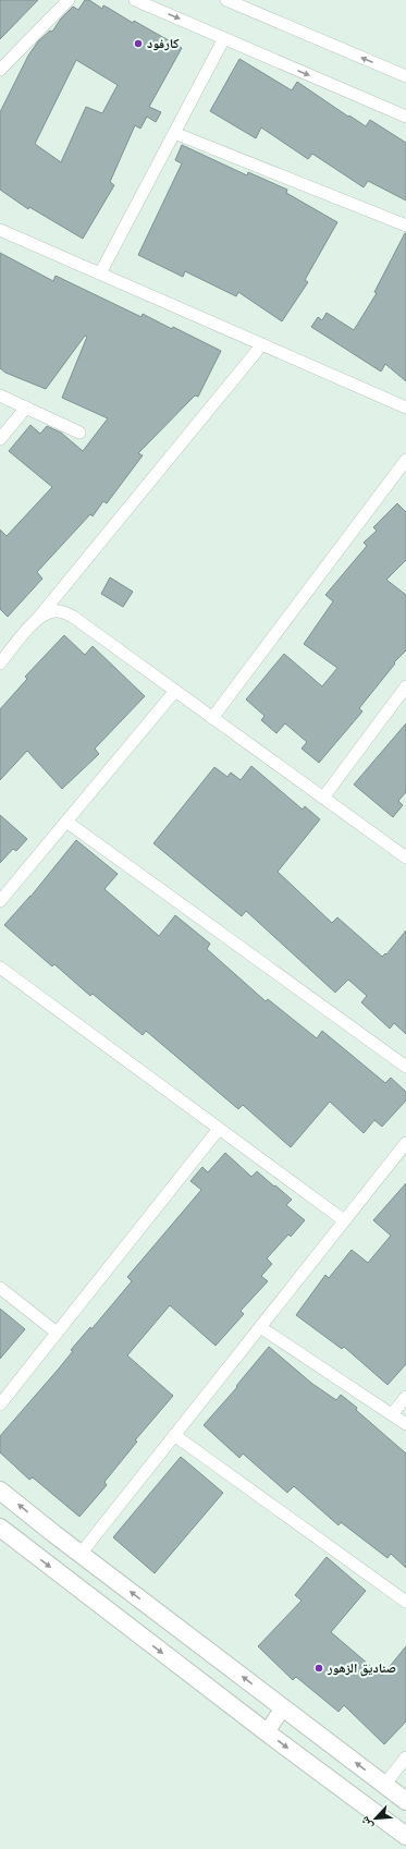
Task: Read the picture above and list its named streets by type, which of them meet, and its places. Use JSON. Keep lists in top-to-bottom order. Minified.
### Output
{"places":["كارفود","صناديق الزهور"],"north":"bottom left"}
